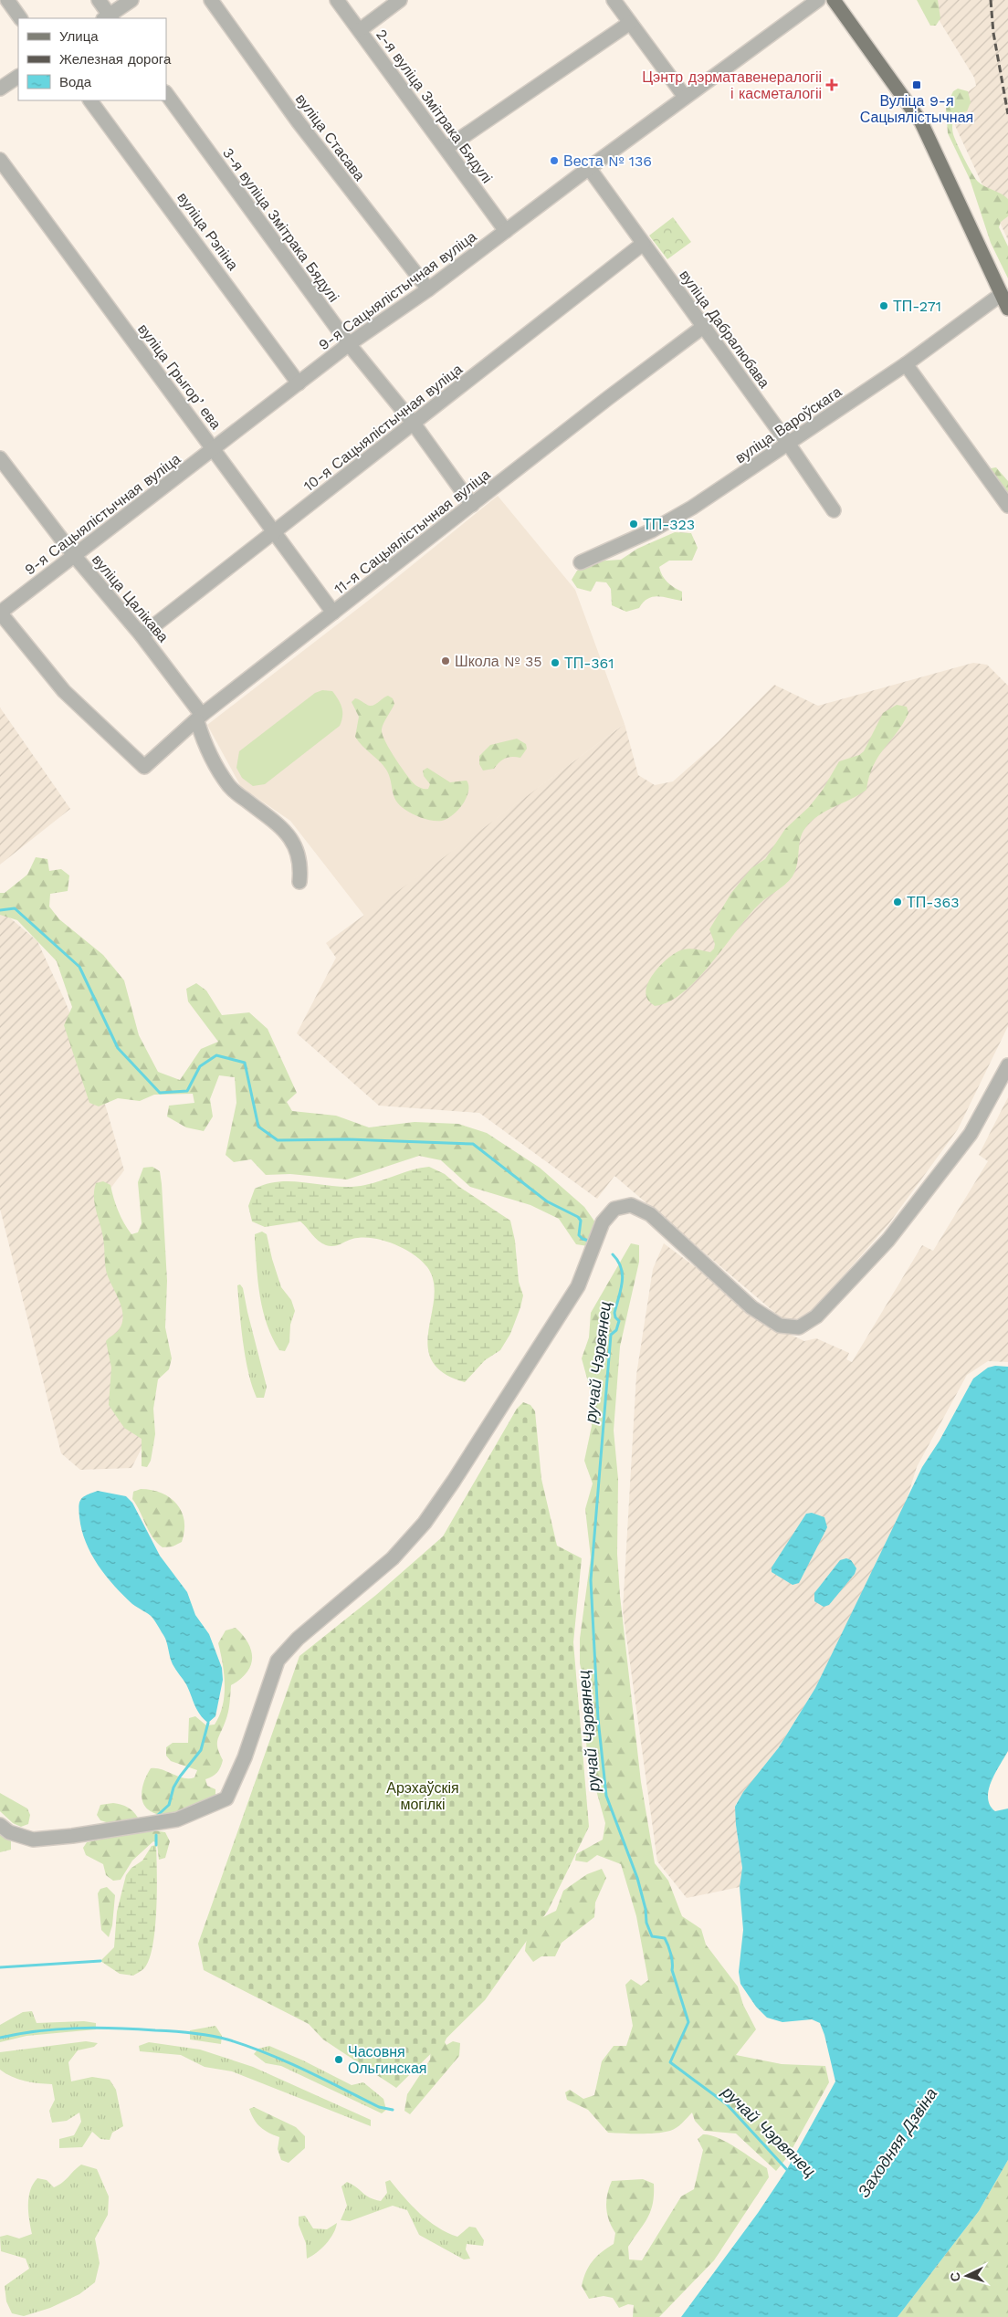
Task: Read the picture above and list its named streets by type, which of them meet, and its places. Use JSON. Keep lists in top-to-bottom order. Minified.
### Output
{"streets":{"street":["2-я вуліца Змітрака Бядулі","вуліца Стасава","3-я вуліца Змітрака Бядулі","вуліца Рэпіна","9-я Сацыялістычная вуліца","вуліца Дабралюбава","вуліца Грыгорʼева","вуліца Вароўскага","10-я Сацыялістычная вуліца","11-я Сацыялістычная вуліца","вуліца Цалікава"]},"crossings":[["2-я вуліца Змітрака Бядулі","9-я Сацыялістычная вуліца"],["вуліца Стасава","9-я Сацыялістычная вуліца"],["3-я вуліца Змітрака Бядулі","9-я Сацыялістычная вуліца"],["3-я вуліца Змітрака Бядулі","10-я Сацыялістычная вуліца"],["3-я вуліца Змітрака Бядулі","11-я Сацыялістычная вуліца"],["вуліца Рэпіна","9-я Сацыялістычная вуліца"],["9-я Сацыялістычная вуліца","вуліца Дабралюбава"],["9-я Сацыялістычная вуліца","вуліца Грыгорʼева"],["9-я Сацыялістычная вуліца","11-я Сацыялістычная вуліца"],["9-я Сацыялістычная вуліца","вуліца Цалікава"],["вуліца Дабралюбава","вуліца Вароўскага"],["вуліца Дабралюбава","10-я Сацыялістычная вуліца"],["вуліца Дабралюбава","11-я Сацыялістычная вуліца"],["вуліца Грыгорʼева","10-я Сацыялістычная вуліца"],["вуліца Грыгорʼева","11-я Сацыялістычная вуліца"],["10-я Сацыялістычная вуліца","вуліца Цалікава"],["11-я Сацыялістычная вуліца","вуліца Цалікава"]],"water":["ручай Чэрвянец","Заходняя Дзвіна"],"parks":["Арэхаўскія могілкі"],"places":{"health":["Цэнтр дэрматавенералогіі і касметалогіі"],"transit":["Вуліца 9-я Сацыялістычная"],"other":["Веста № 136","ТП-271","ТП-323","Школа № 35","ТП-361","ТП-363","Часовня Ольгинская"]},"legend":["Улица","Железная дорога","Вода"],"north":"left"}
